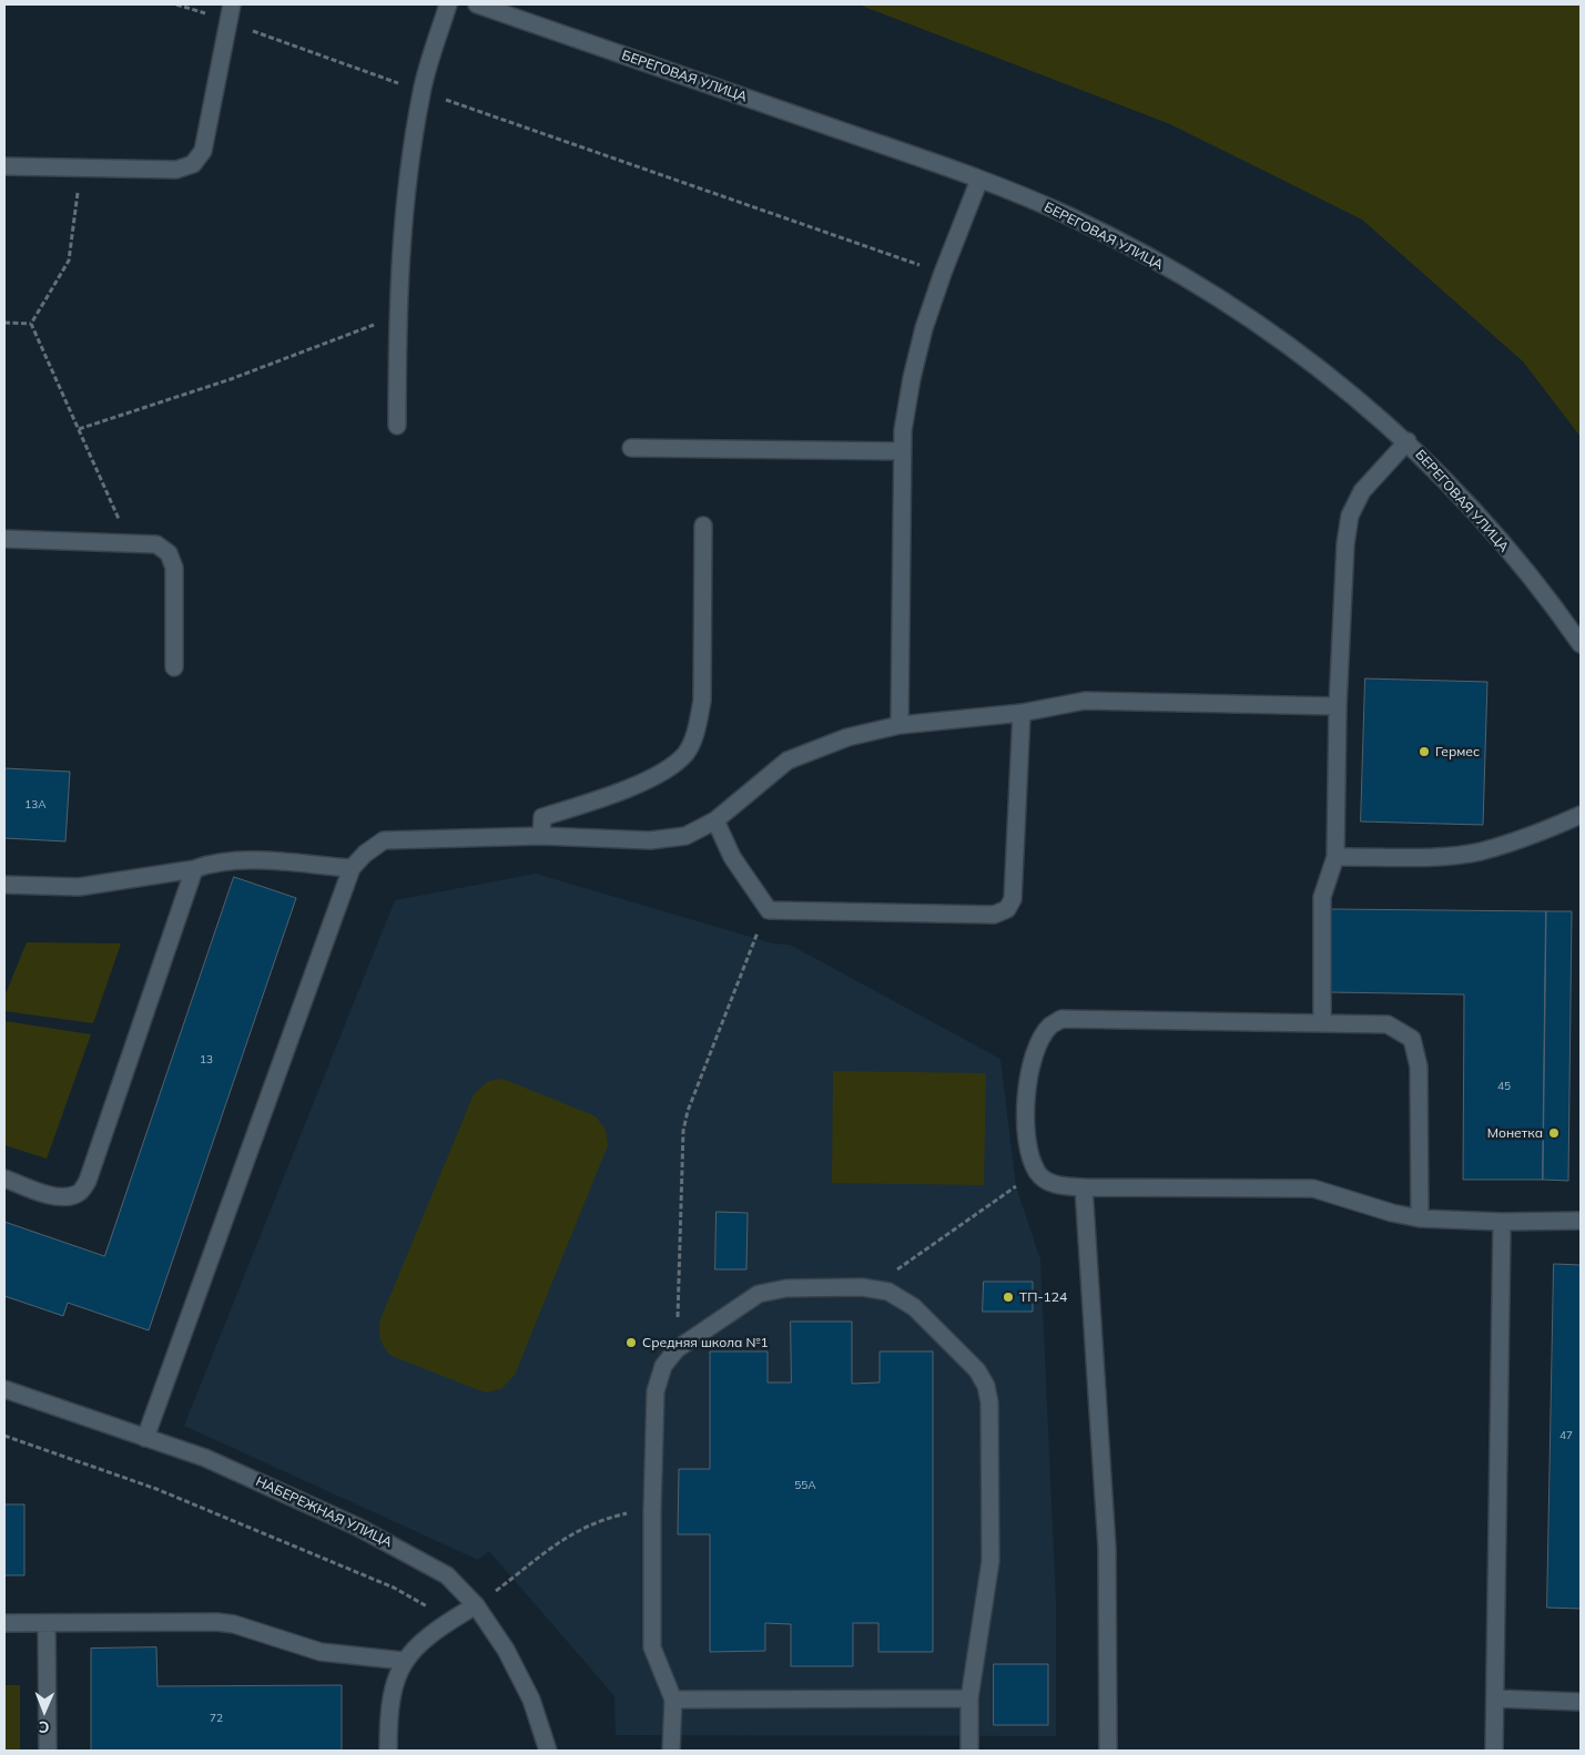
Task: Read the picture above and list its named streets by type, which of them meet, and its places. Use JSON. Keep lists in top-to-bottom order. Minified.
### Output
{"streets":{"main road":["БЕРЕГОВАЯ УЛИЦА","НАБЕРЕЖНАЯ УЛИЦА"]},"places":["Гермес","Монетка","ТП-124","Средняя школа №1"],"house_numbers":["13А","13","45","47","55А","72"],"north":"bottom"}
